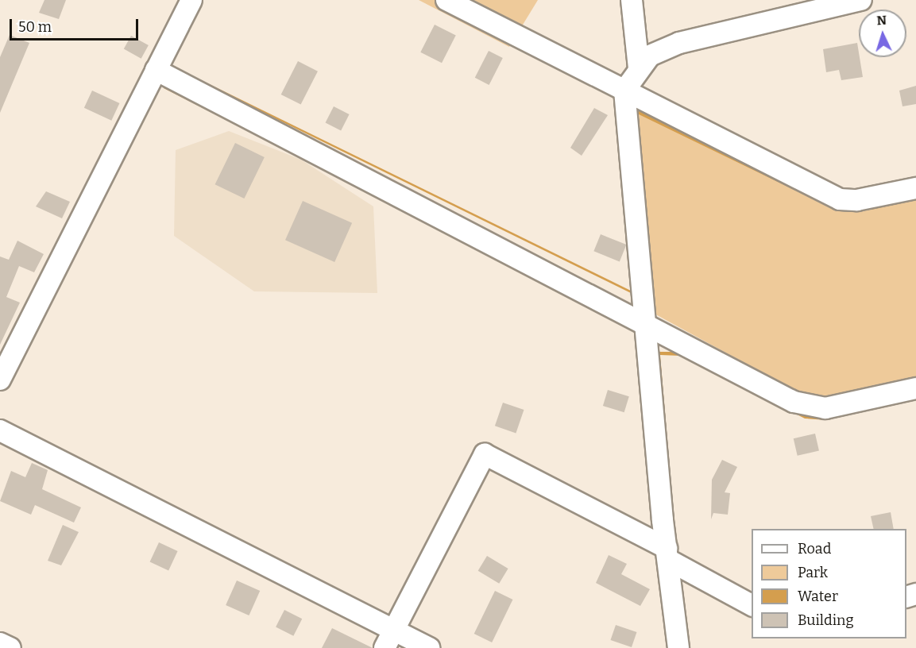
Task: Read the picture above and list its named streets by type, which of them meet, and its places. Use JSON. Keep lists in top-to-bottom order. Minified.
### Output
{"legend":["Road","Park","Water","Building"],"scale_bar":"50 m","north":"top"}
